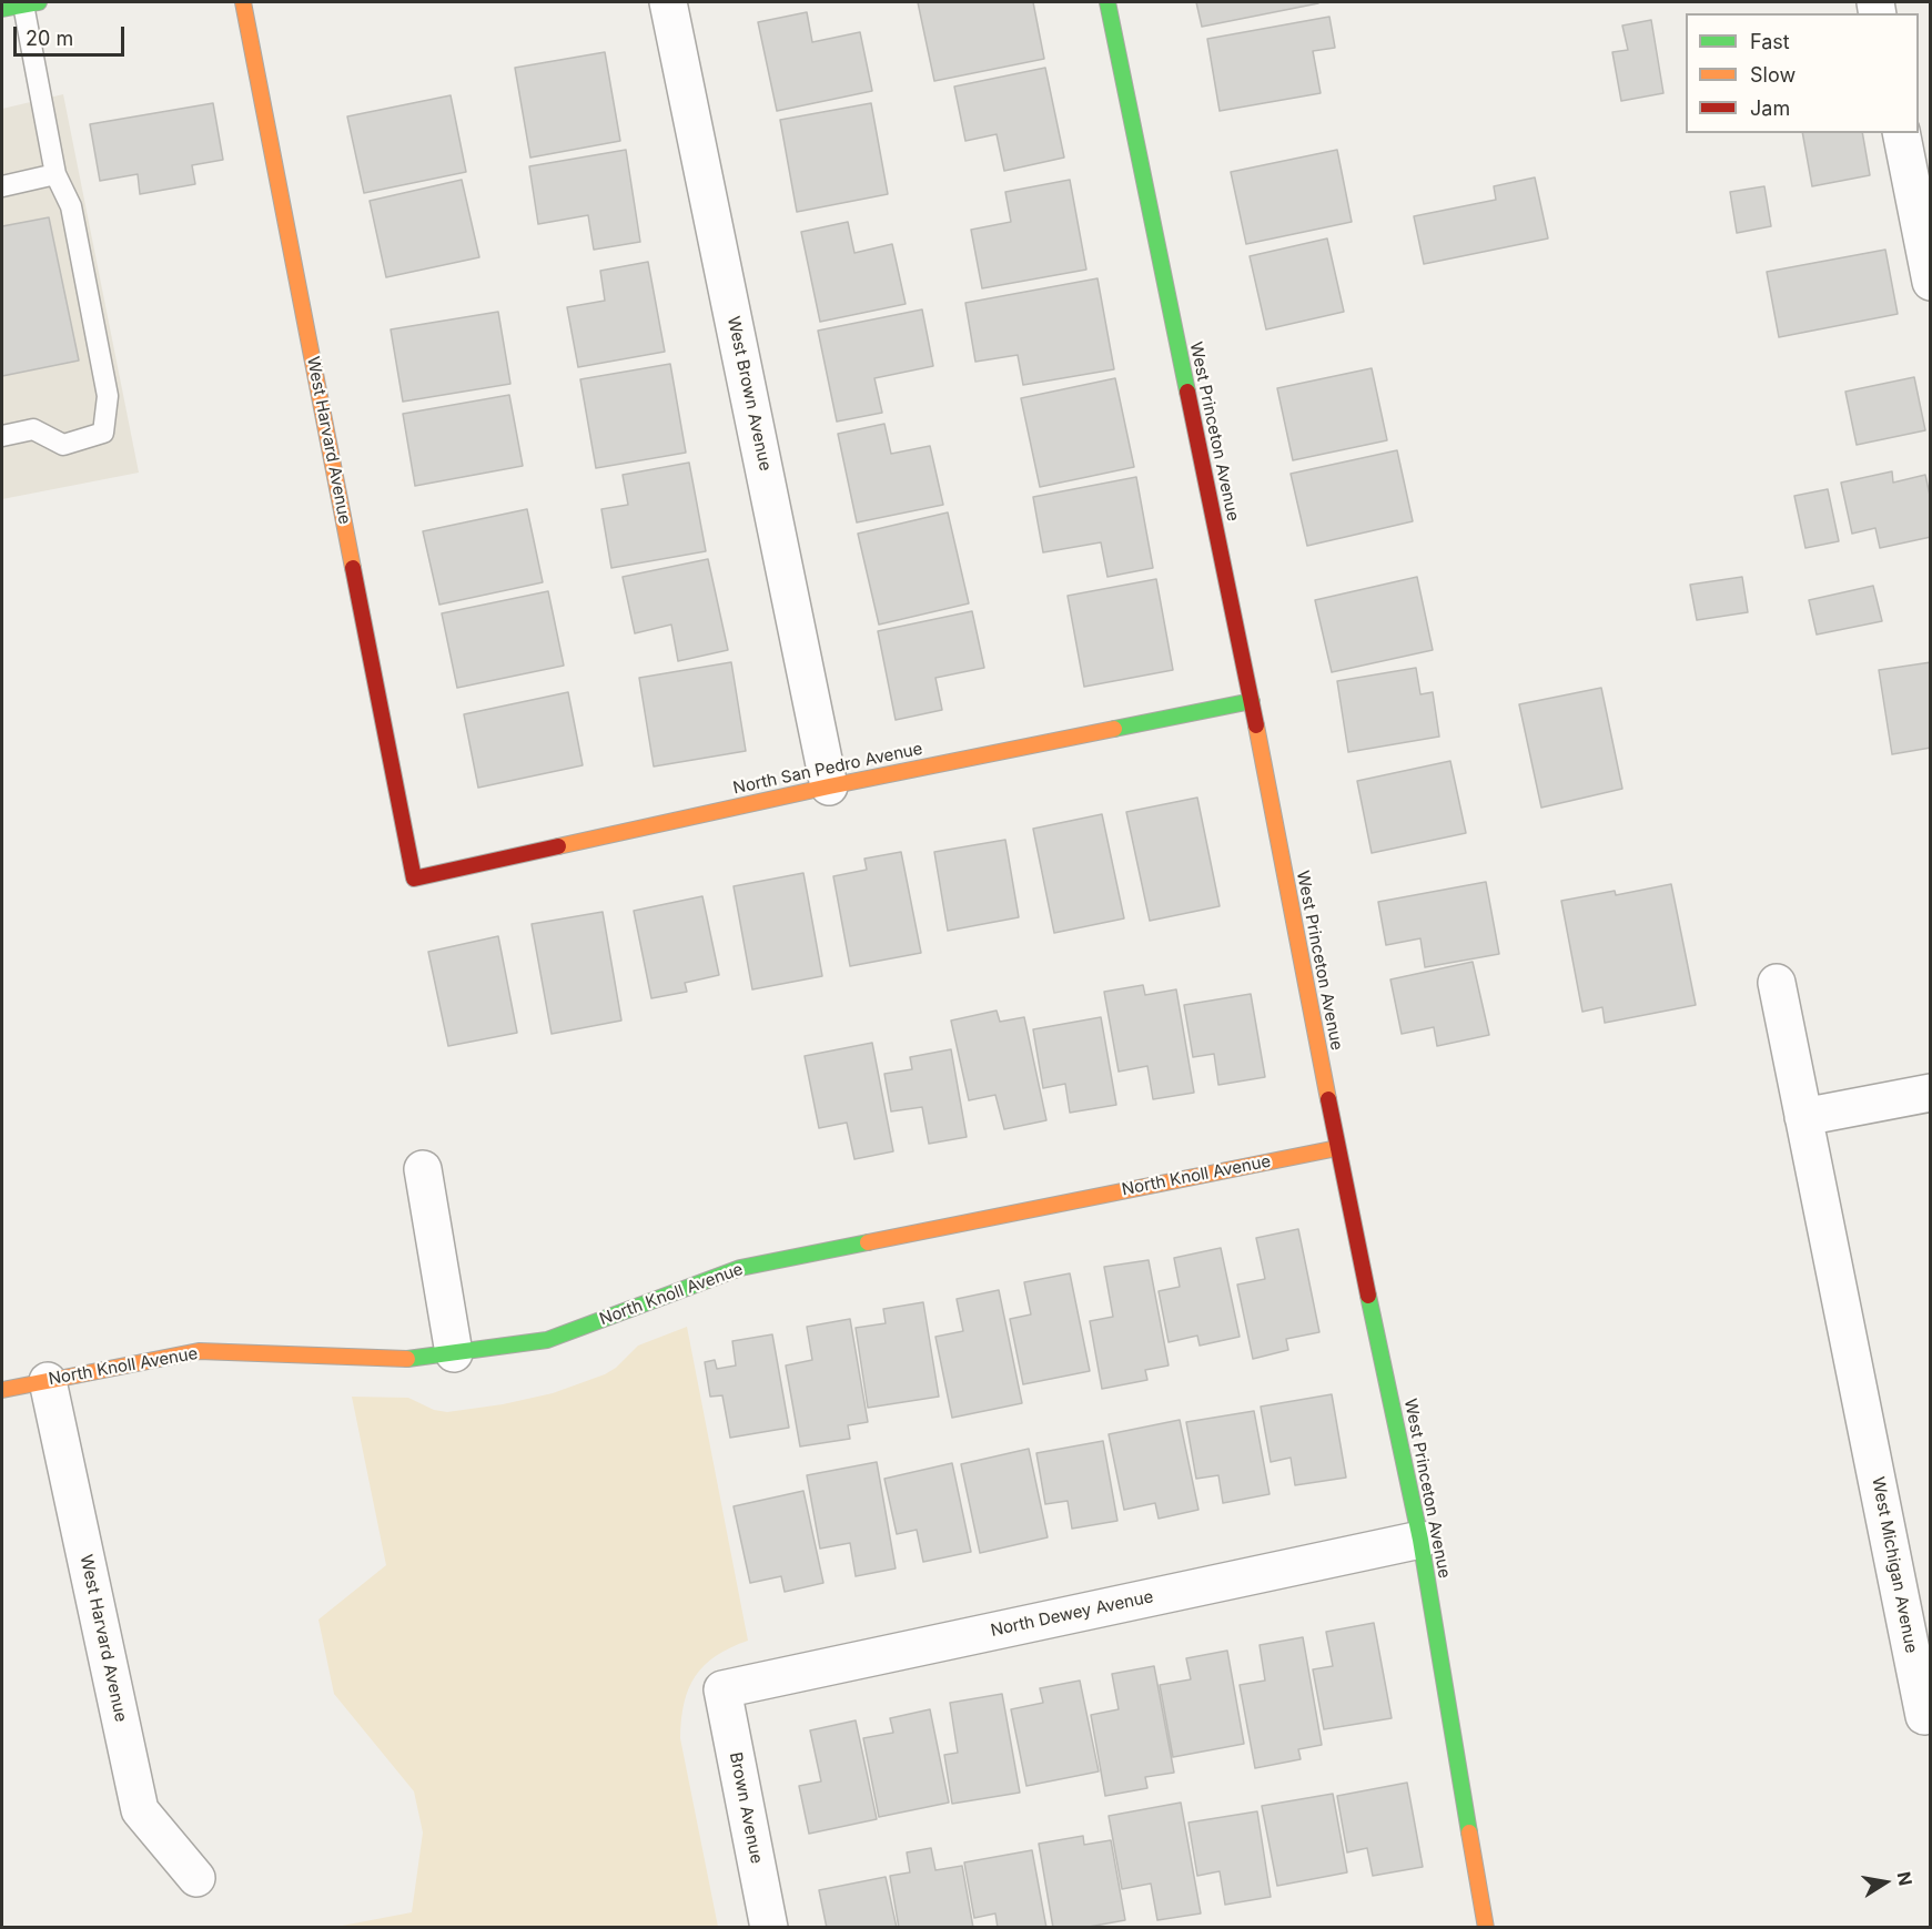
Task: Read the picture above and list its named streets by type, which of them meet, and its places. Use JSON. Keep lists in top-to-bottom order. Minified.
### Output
{"streets":{"street":["West Brown Avenue","West Princeton Avenue","West Harvard Avenue","North San Pedro Avenue","North Knoll Avenue","West Michigan Avenue","North Dewey Avenue","Brown Avenue"]},"crossings":[["West Brown Avenue","North San Pedro Avenue"],["West Princeton Avenue","North San Pedro Avenue"],["West Princeton Avenue","North Knoll Avenue"],["West Princeton Avenue","North Dewey Avenue"],["West Harvard Avenue","North San Pedro Avenue"],["West Harvard Avenue","North Knoll Avenue"],["North Dewey Avenue","Brown Avenue"]],"legend":["Fast","Slow","Jam"],"scale_bar":"20 m","north":"right"}
